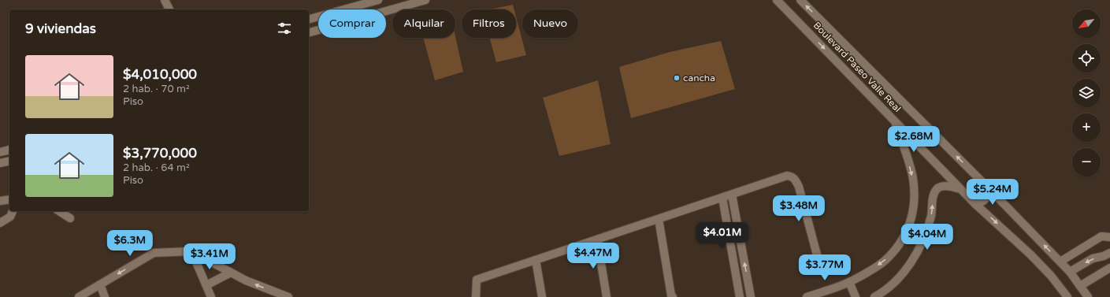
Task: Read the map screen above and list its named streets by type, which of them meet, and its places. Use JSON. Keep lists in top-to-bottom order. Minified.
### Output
{"streets":{"street":["Boulevard Paseo Valle Real"]},"places":["cancha"],"north":"bottom left","page":{"map_buttons":["+","−"],"chip":["Comprar","Alquilar","Filtros","Nuevo"],"heading":"9 viviendas","list":[{"name":"$4,010,000","note":"2 hab. · 70 m² · Piso"},{"name":"$3,770,000","note":"2 hab. · 64 m² · Piso"}],"price":["$2.68M","$5.24M","$3.48M","$4.01M","$4.04M","$6.3M","$4.47M","$3.41M","$3.77M"]}}
